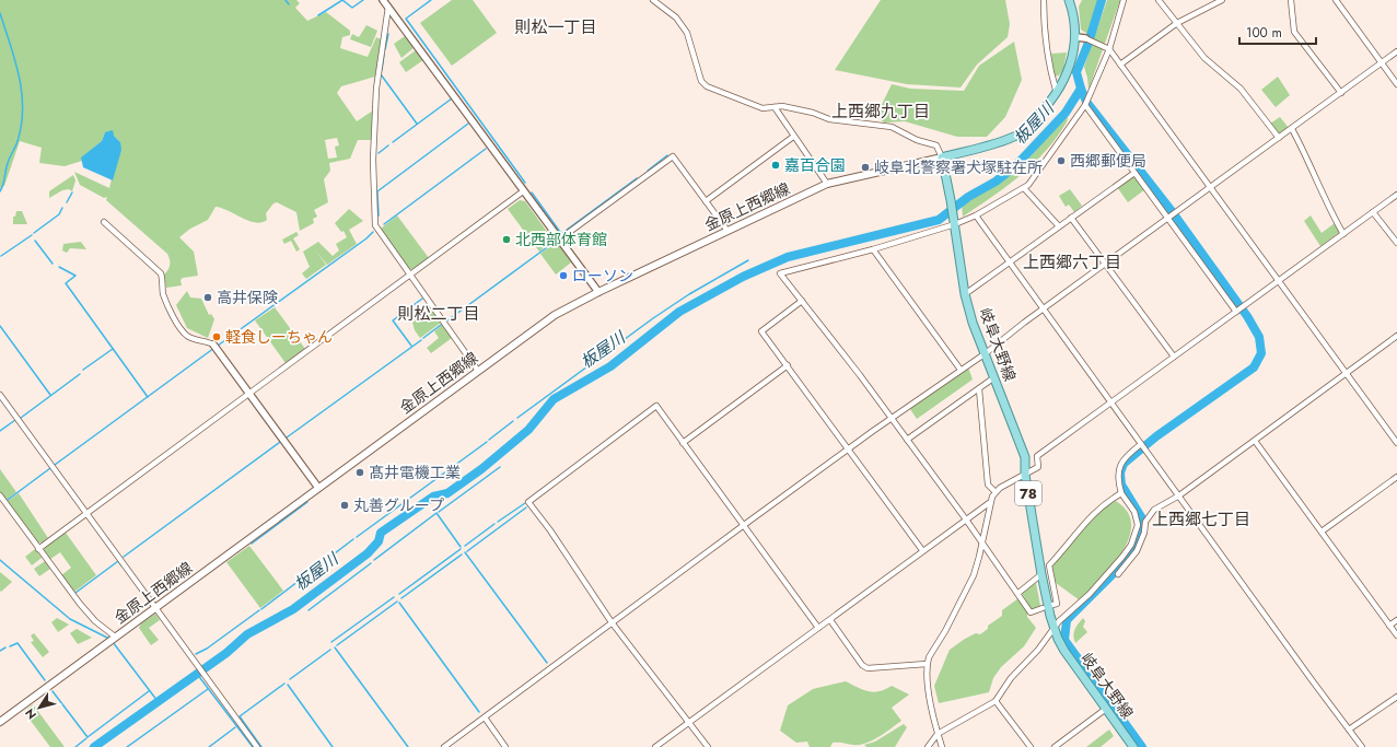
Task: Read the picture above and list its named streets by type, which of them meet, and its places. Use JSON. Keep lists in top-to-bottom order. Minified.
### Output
{"streets":{"main road":["金原上西郷線","岐阜大野線","78"]},"crossings":[["金原上西郷線","岐阜大野線"]],"districts":["則松一丁目","上西郷九丁目","上西郷六丁目","則松二丁目","上西郷七丁目"],"water":["板屋川"],"places":["西郷郵便局","嘉百合園","岐阜北警察署犬塚駐在所","北西部体育館","ローソン","高井保険","軽食しーちゃん","髙井電機工業","丸善グループ"],"scale_bar":"100 m","north":"bottom left"}
